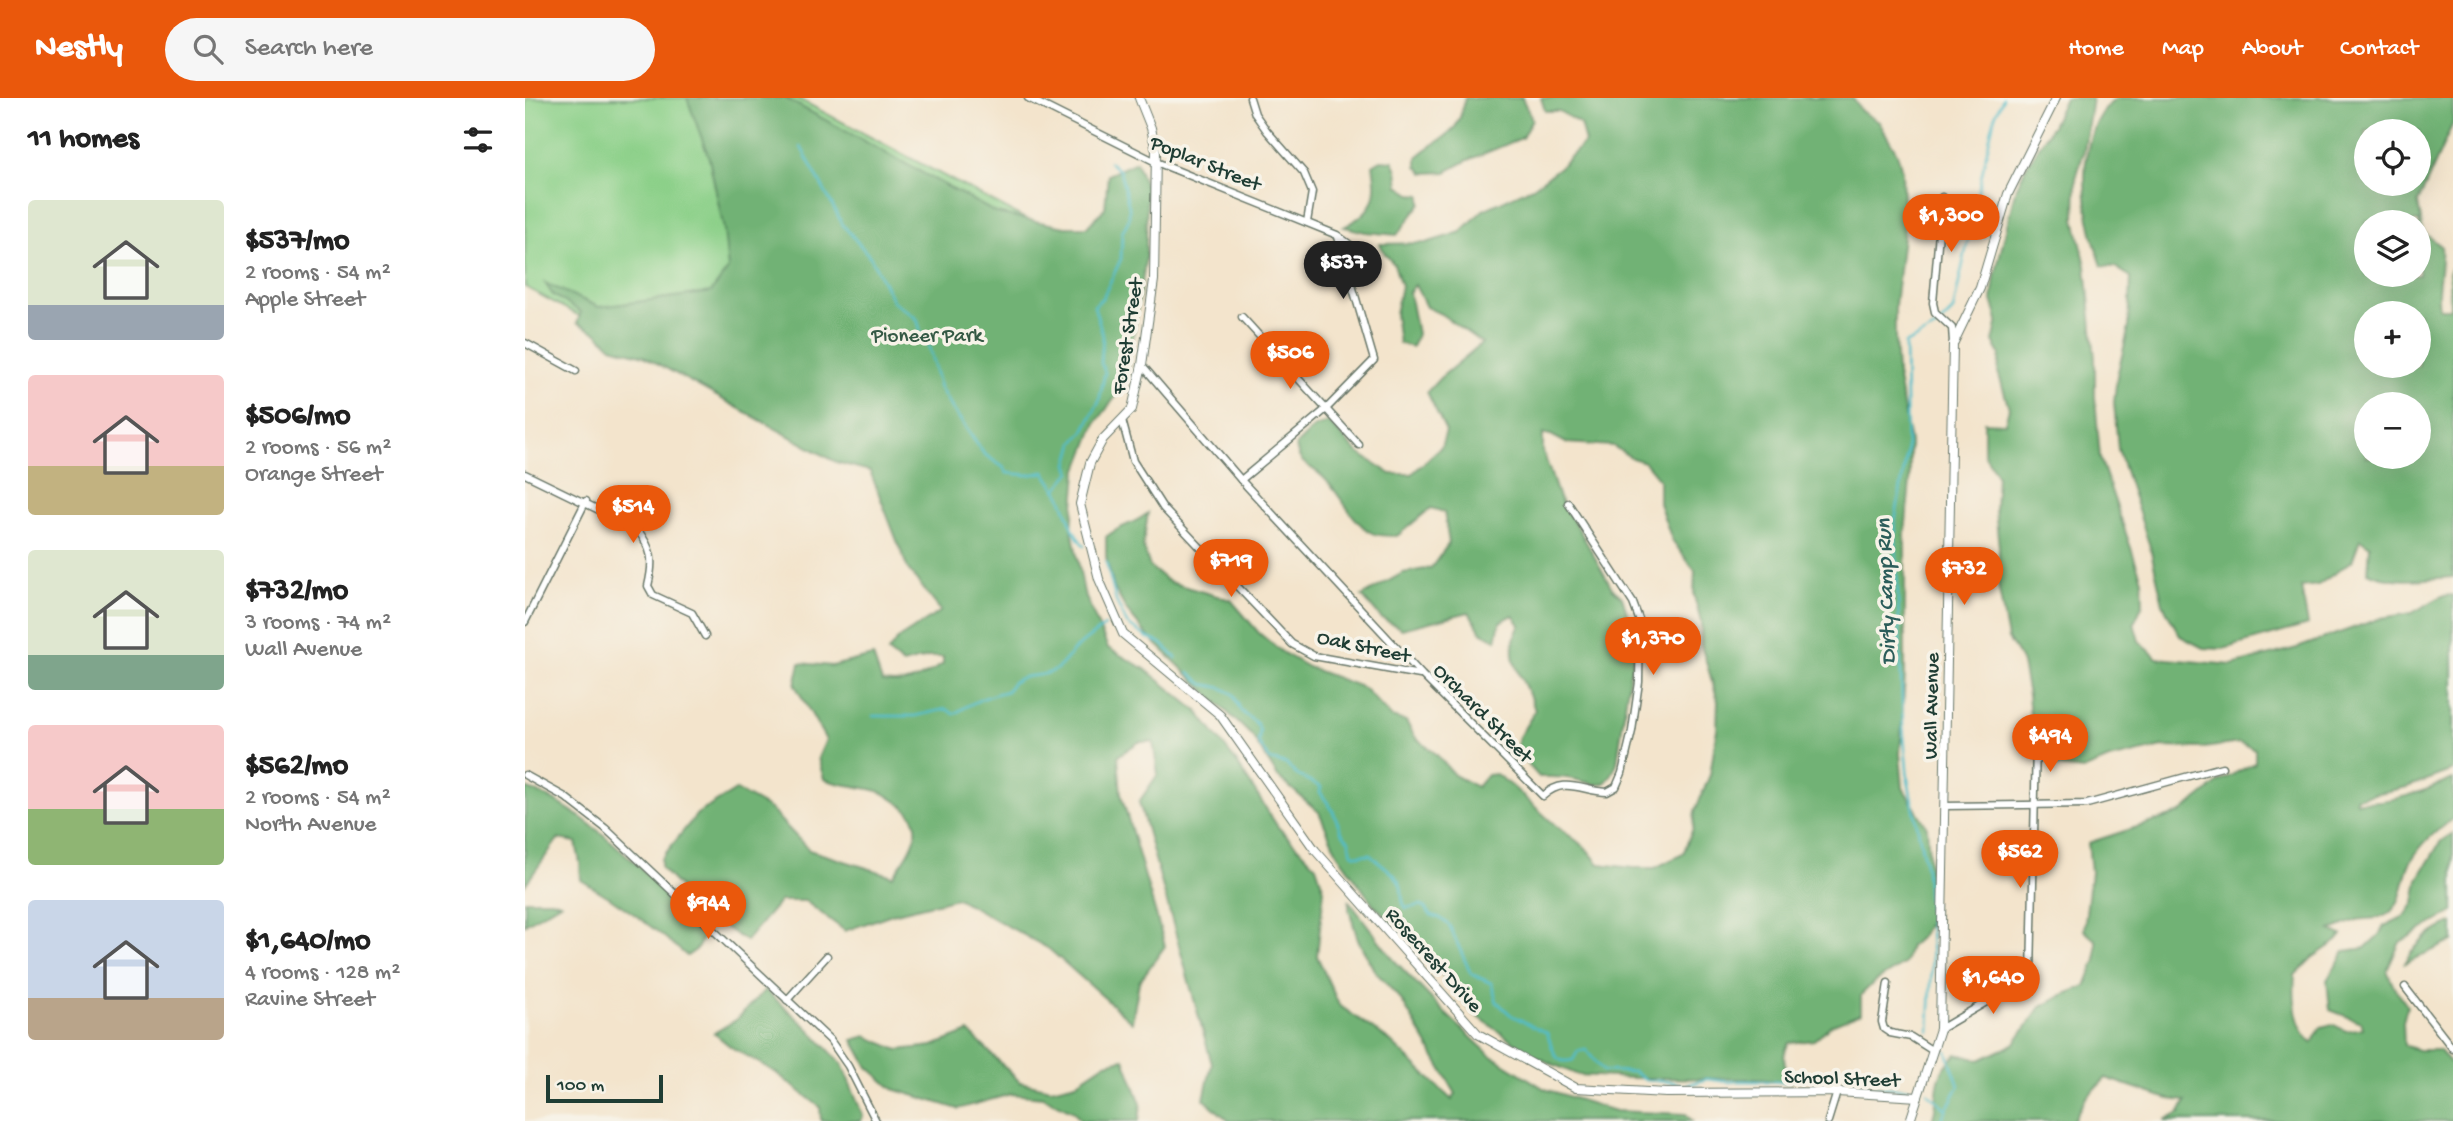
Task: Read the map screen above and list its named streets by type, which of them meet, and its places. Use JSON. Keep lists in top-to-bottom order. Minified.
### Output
{"streets":{"street":["Poplar Street","Forest Street","Oak Street","Wall Avenue","Orchard Street","Rosecrest Drive","School Street"]},"crossings":[["Poplar Street","Forest Street"],["Forest Street","Oak Street"],["Forest Street","Orchard Street"],["Forest Street","Rosecrest Drive"],["Oak Street","Orchard Street"],["Wall Avenue","School Street"],["Rosecrest Drive","School Street"]],"water":["Dirty Camp Run"],"parks":["Pioneer Park"],"scale_bar":"100 m","page":{"header":"Nestly","search":"Search here","nav":["Home","Map","About","Contact"],"heading":"11 homes","map_buttons":["+","−"],"list":[{"name":"$537/mo","note":"2 rooms · 54 m² · Apple Street"},{"name":"$506/mo","note":"2 rooms · 56 m² · Orange Street"},{"name":"$732/mo","note":"3 rooms · 74 m² · Wall Avenue"},{"name":"$562/mo","note":"2 rooms · 54 m² · North Avenue"},{"name":"$1,640/mo","note":"4 rooms · 128 m² · Ravine Street"}],"price":["$1,300","$537","$506","$514","$719","$732","$1,370","$494","$562","$944","$1,640"],"scale":"100 m"}}
